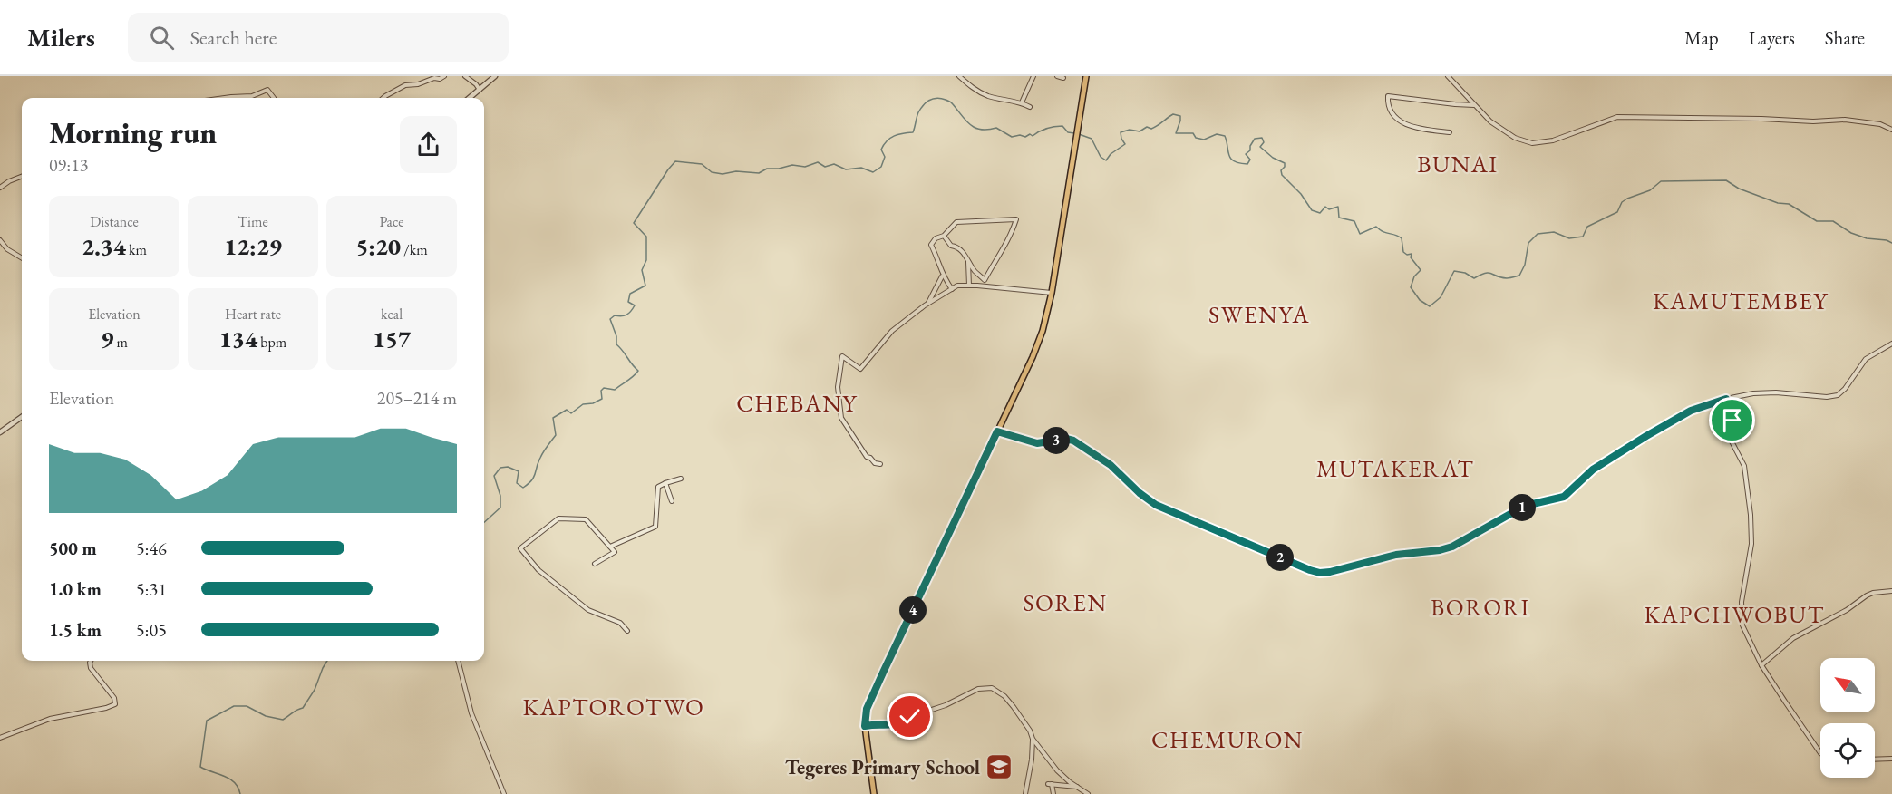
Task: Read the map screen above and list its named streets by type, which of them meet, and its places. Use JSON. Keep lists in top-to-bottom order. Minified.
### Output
{"districts":["BUNAI","KAMUTEMBEY","SWENYA","CHEBANY","MUTAKERAT","SOREN","BORORI","KAPCHWOBUT","KAPTOROTWO","CHEMURON"],"places":{"school or university":["Tegeres Primary School"]},"north":"top left","page":{"header":"Milers","search":"Search here","nav":["Map","Layers","Share"],"heading":["Morning run","09:13"],"stats":[["Distance","2.34 km"],["Time","12:29"],["Pace","5:20 /km"],["Elevation","9 m"],["Heart rate","134 bpm"],["kcal","157"]],"chart":["Elevation","205–214 m"],"pins":["3","1","2","4"],"list":[{"name":"500 m","note":"5:46"},{"name":"1.0 km","note":"5:31"},{"name":"1.5 km","note":"5:05"}]}}
